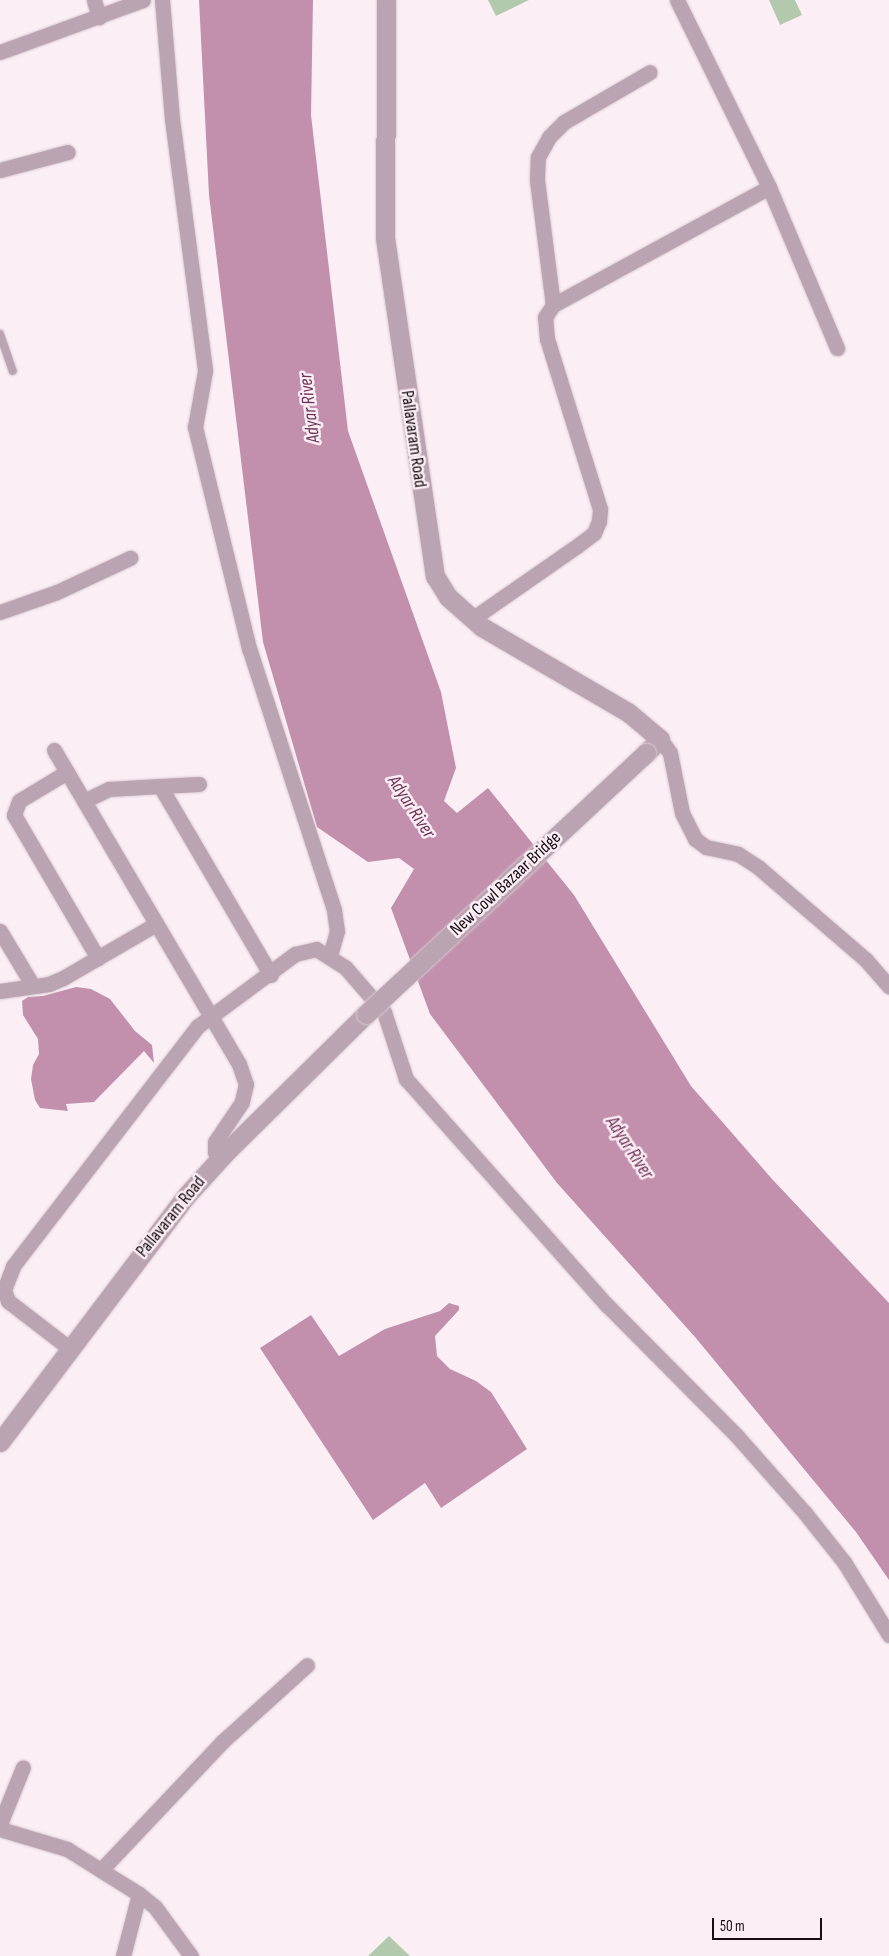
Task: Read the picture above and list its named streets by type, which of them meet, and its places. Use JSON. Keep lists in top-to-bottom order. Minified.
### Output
{"streets":{"street":["Pallavaram Road","New Cowl Bazaar Bridge"]},"crossings":[["Pallavaram Road","New Cowl Bazaar Bridge"]],"water":["Adyar River"],"scale_bar":"50 m"}
